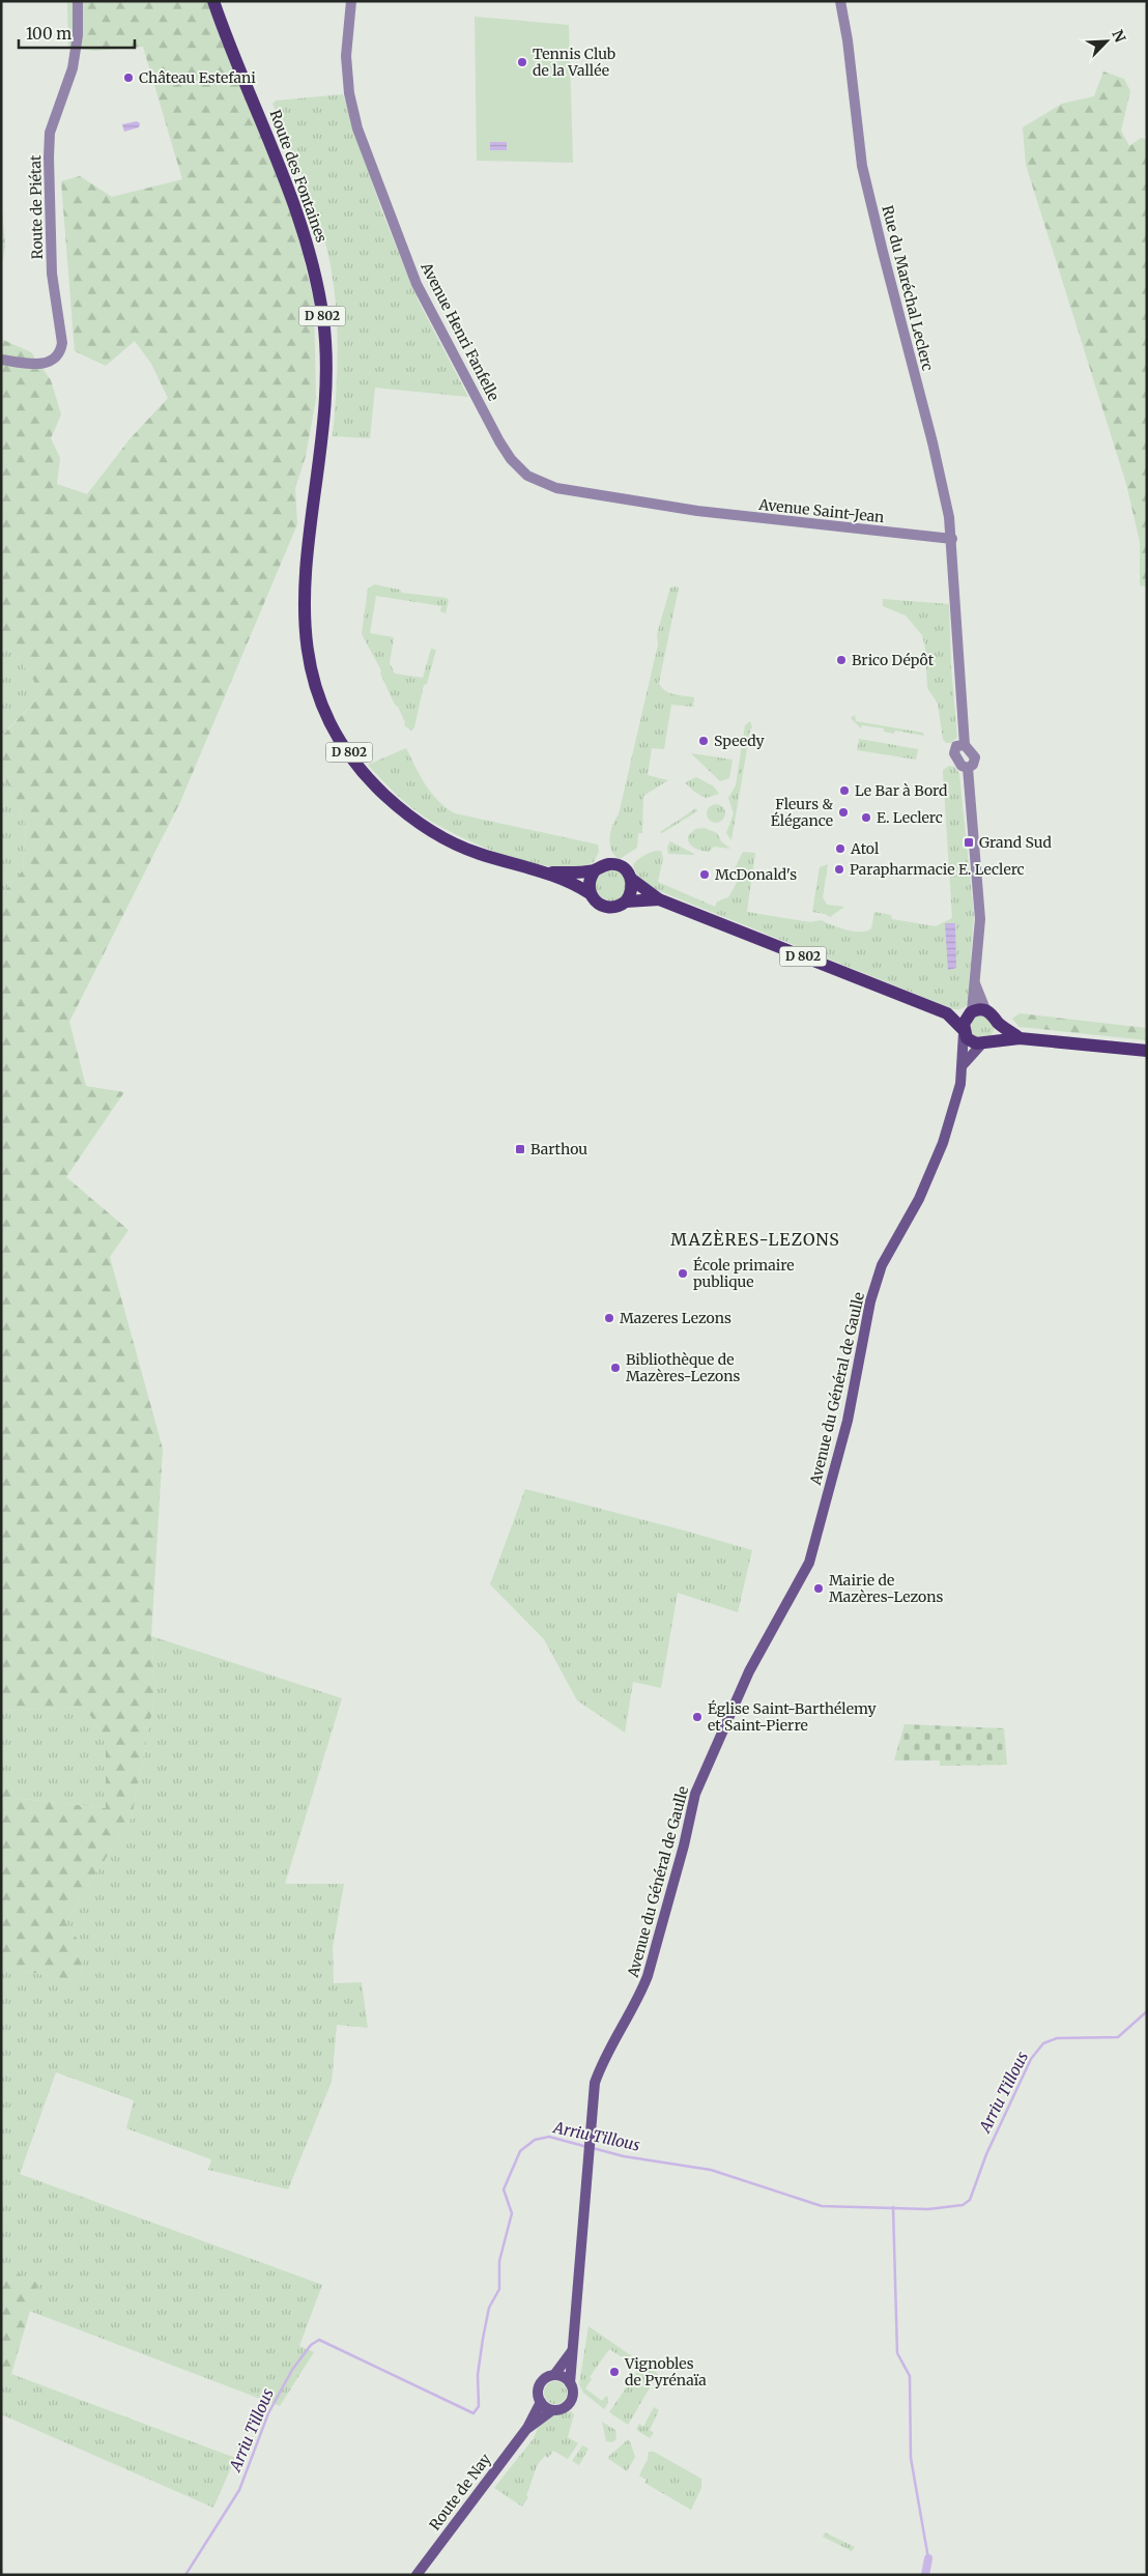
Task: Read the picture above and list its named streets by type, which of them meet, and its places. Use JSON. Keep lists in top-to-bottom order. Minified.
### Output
{"streets":{"main road":["Route des Fontaines","D 802","Avenue du Général de Gaulle","Route de Nay"],"street":["Route de Piétat","Rue du Maréchal Leclerc","Avenue Henri Fanfelle","Avenue Saint-Jean"]},"crossings":[["Route des Fontaines","D 802"],["Rue du Maréchal Leclerc","Avenue Saint-Jean"],["D 802","Avenue du Général de Gaulle"],["Avenue Henri Fanfelle","Avenue Saint-Jean"]],"districts":["MAZÈRES-LEZONS"],"water":["Arriu Tillous"],"places":{"other":["Tennis Club de la Vallée","Château Estefani","Brico Dépôt","Speedy","Le Bar à Bord","Fleurs & Élégance","E. Leclerc","Atol","Parapharmacie E. Leclerc","McDonald's","École primaire publique","Mazeres Lezons","Bibliothèque de Mazères-Lezons","Mairie de Mazères-Lezons","Église Saint-Barthélemy et Saint-Pierre","Vignobles de Pyrénaïa"],"transit":["Grand Sud","Barthou"]},"scale_bar":"100 m","north":"top right"}
